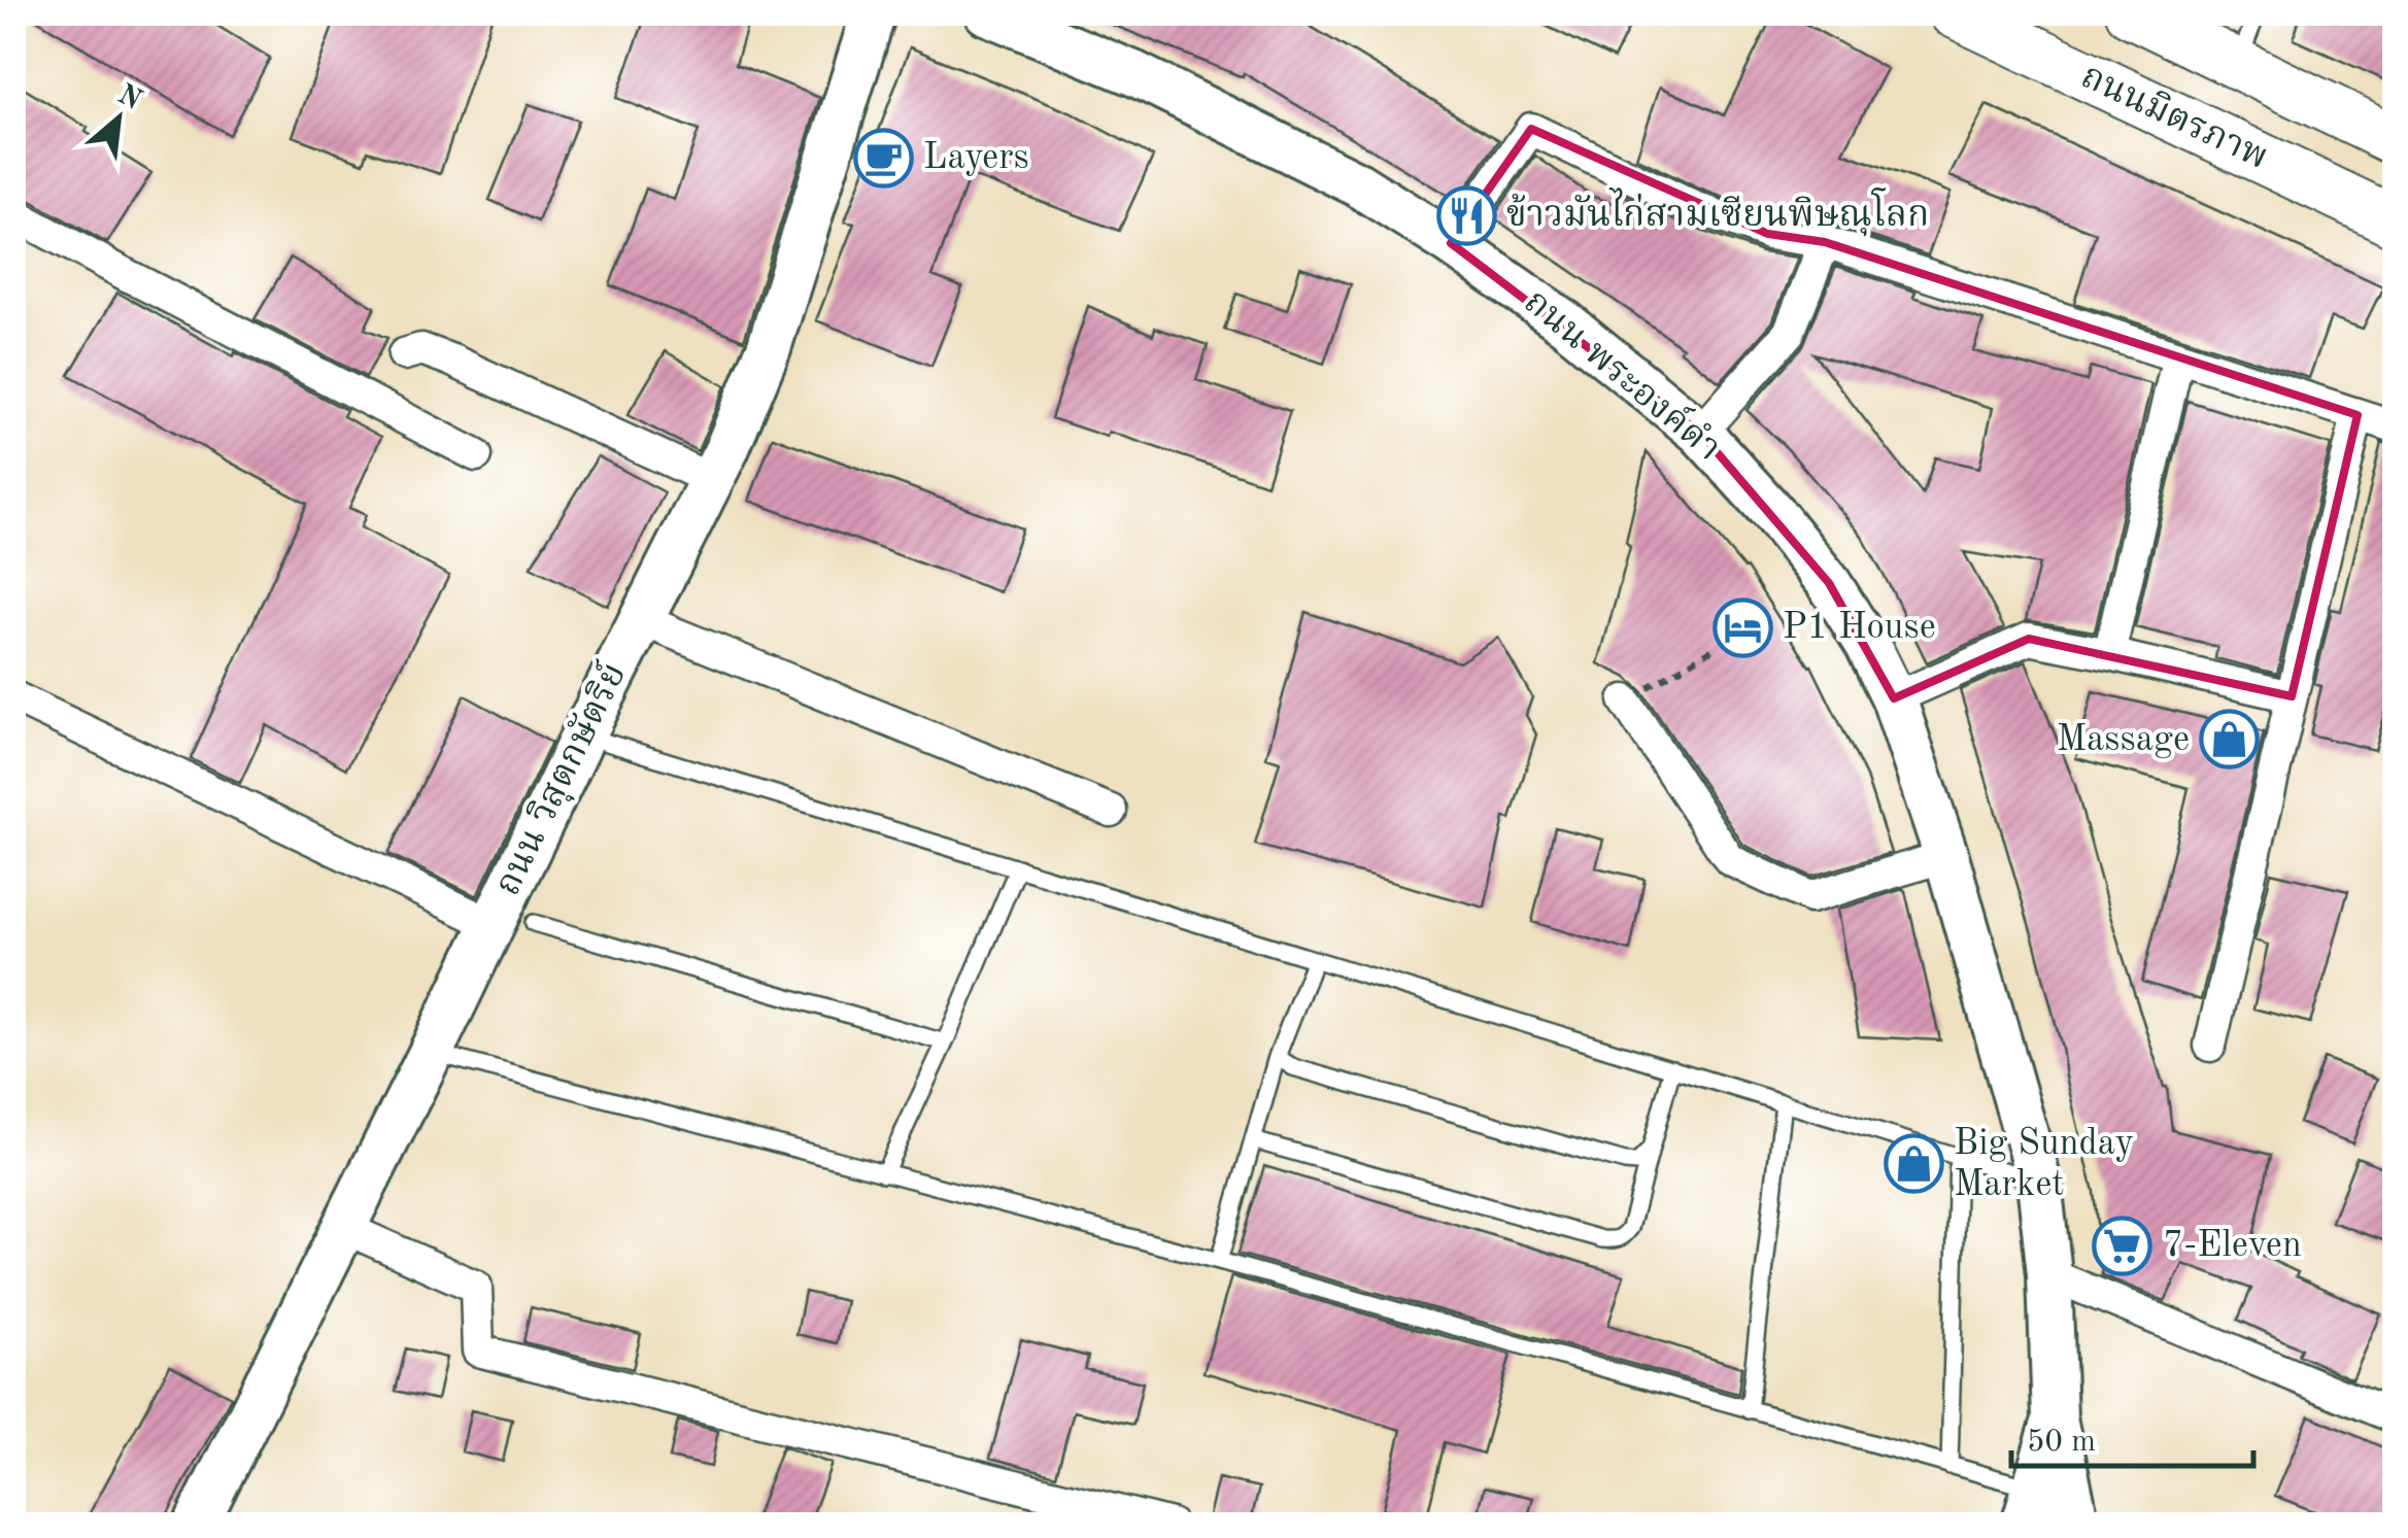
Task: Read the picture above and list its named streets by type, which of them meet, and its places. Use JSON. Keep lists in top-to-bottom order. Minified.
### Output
{"streets":{"main road":["ถนนมิตรภาพ"],"street":["ถนน พระองค์ดำ","ถนน วิสุตกษัตริย์"]},"places":{"cafe":["Layers"],"restaurant":["ข้าวมันไก่สามเซียนพิษณุโลก"],"hotel":["P1 House"],"shop":["Massage","Big Sunday Market"],"supermarket":["7-Eleven"]},"scale_bar":"50 m","north":"top right"}
